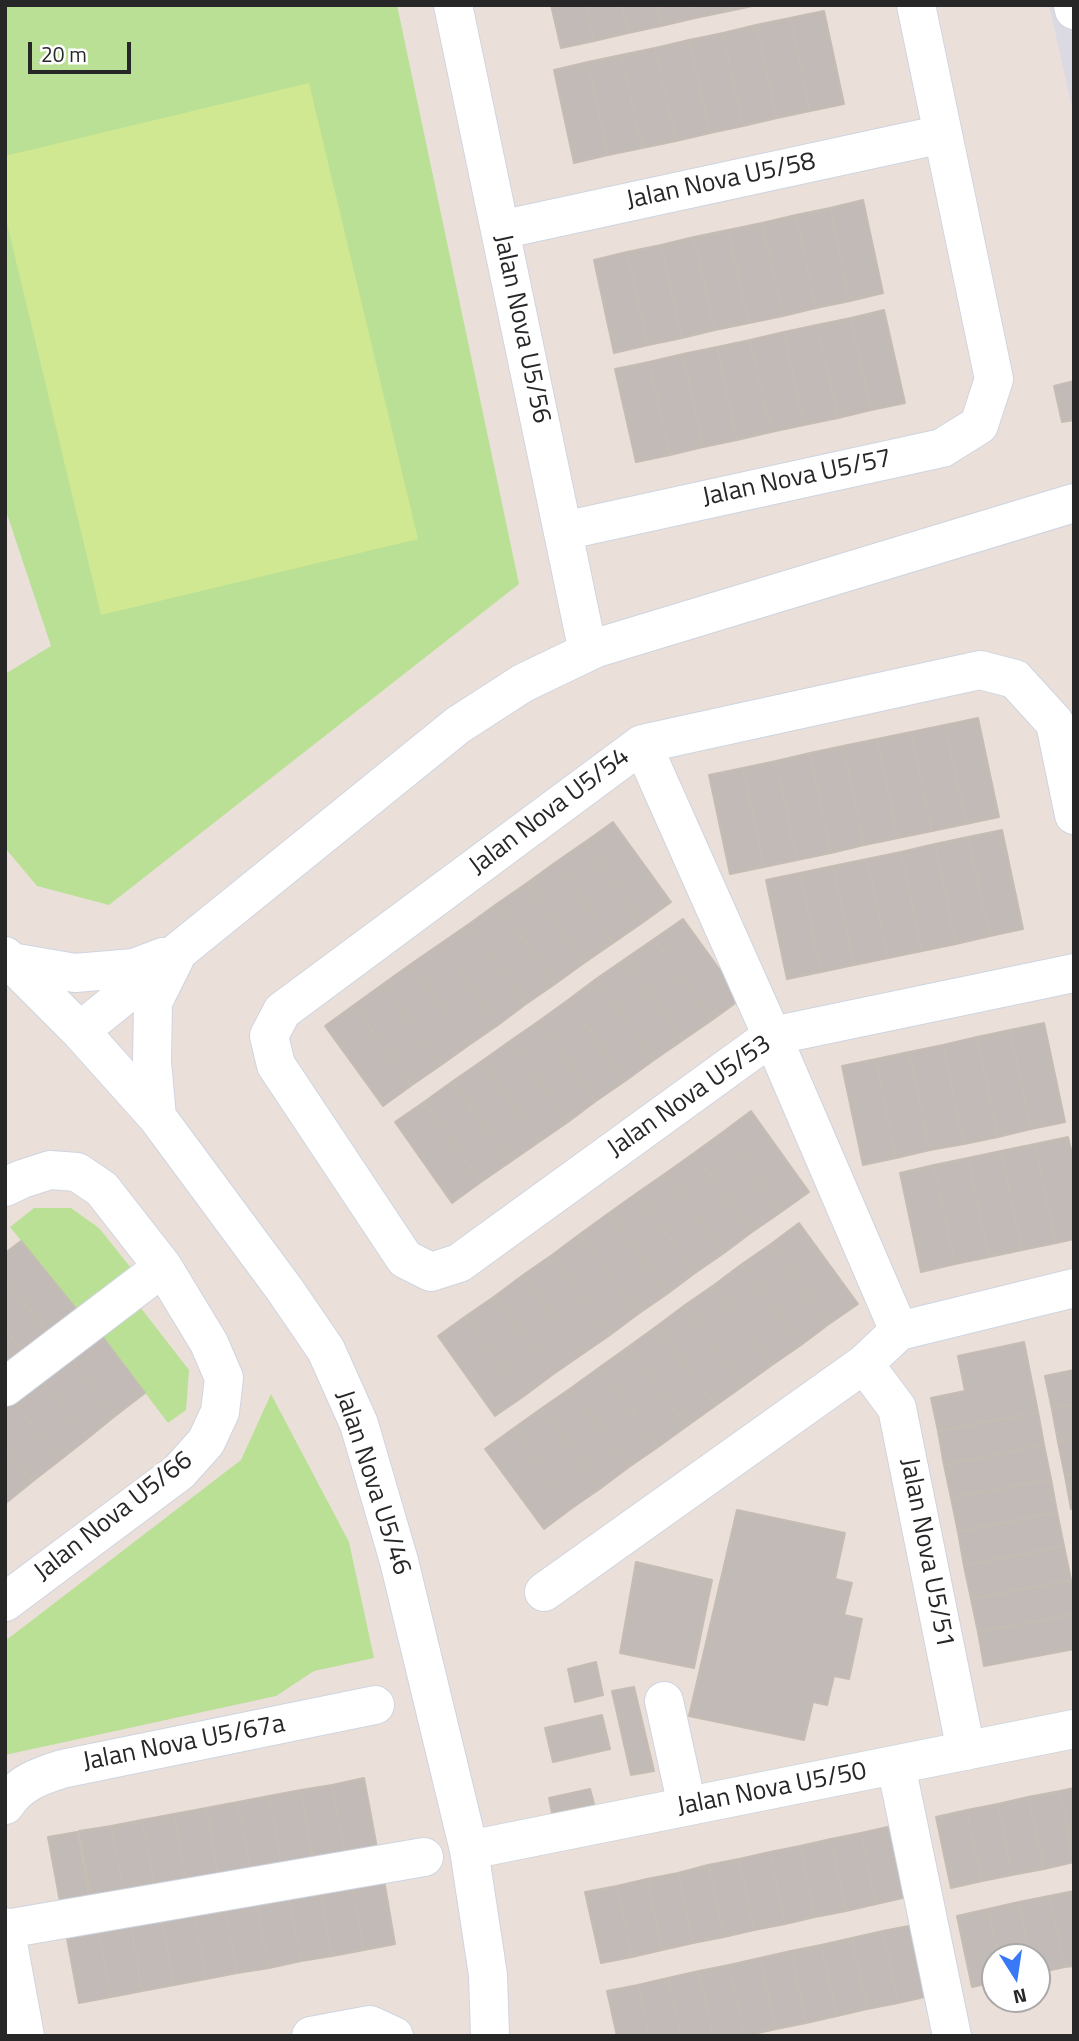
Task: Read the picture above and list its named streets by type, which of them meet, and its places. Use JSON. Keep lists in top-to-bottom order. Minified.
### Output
{"streets":{"street":["Jalan Nova U5/58","Jalan Nova U5/56","Jalan Nova U5/57","Jalan Nova U5/54","Jalan Nova U5/53","Jalan Nova U5/46","Jalan Nova U5/66","Jalan Nova U5/51","Jalan Nova U5/67a","Jalan Nova U5/50"]},"crossings":[["Jalan Nova U5/58","Jalan Nova U5/56"],["Jalan Nova U5/58","Jalan Nova U5/57"],["Jalan Nova U5/56","Jalan Nova U5/57"],["Jalan Nova U5/54","Jalan Nova U5/53"],["Jalan Nova U5/46","Jalan Nova U5/50"],["Jalan Nova U5/51","Jalan Nova U5/50"]],"scale_bar":"20 m","north":"bottom"}
